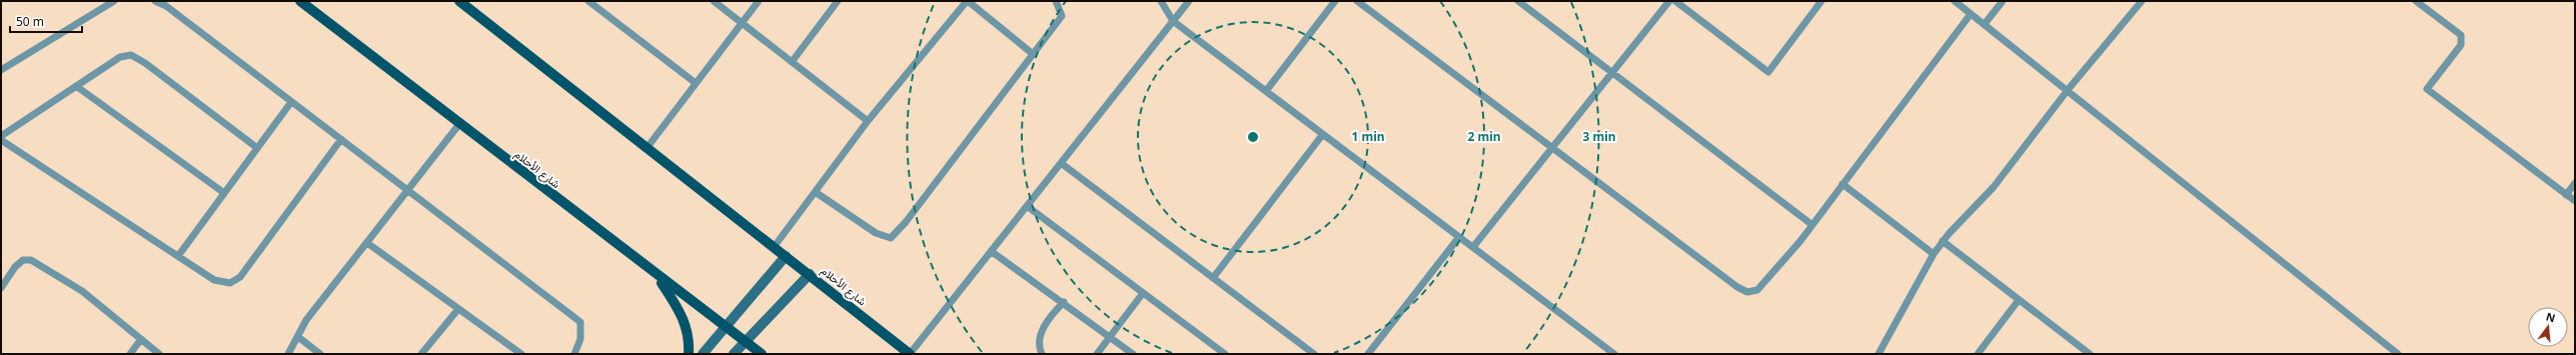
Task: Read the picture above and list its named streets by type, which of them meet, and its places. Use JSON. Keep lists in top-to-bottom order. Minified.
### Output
{"streets":{"main road":["شارع الأحلام"]},"scale_bar":"50 m","north":"top","rings":["1 min","2 min","3 min"]}
